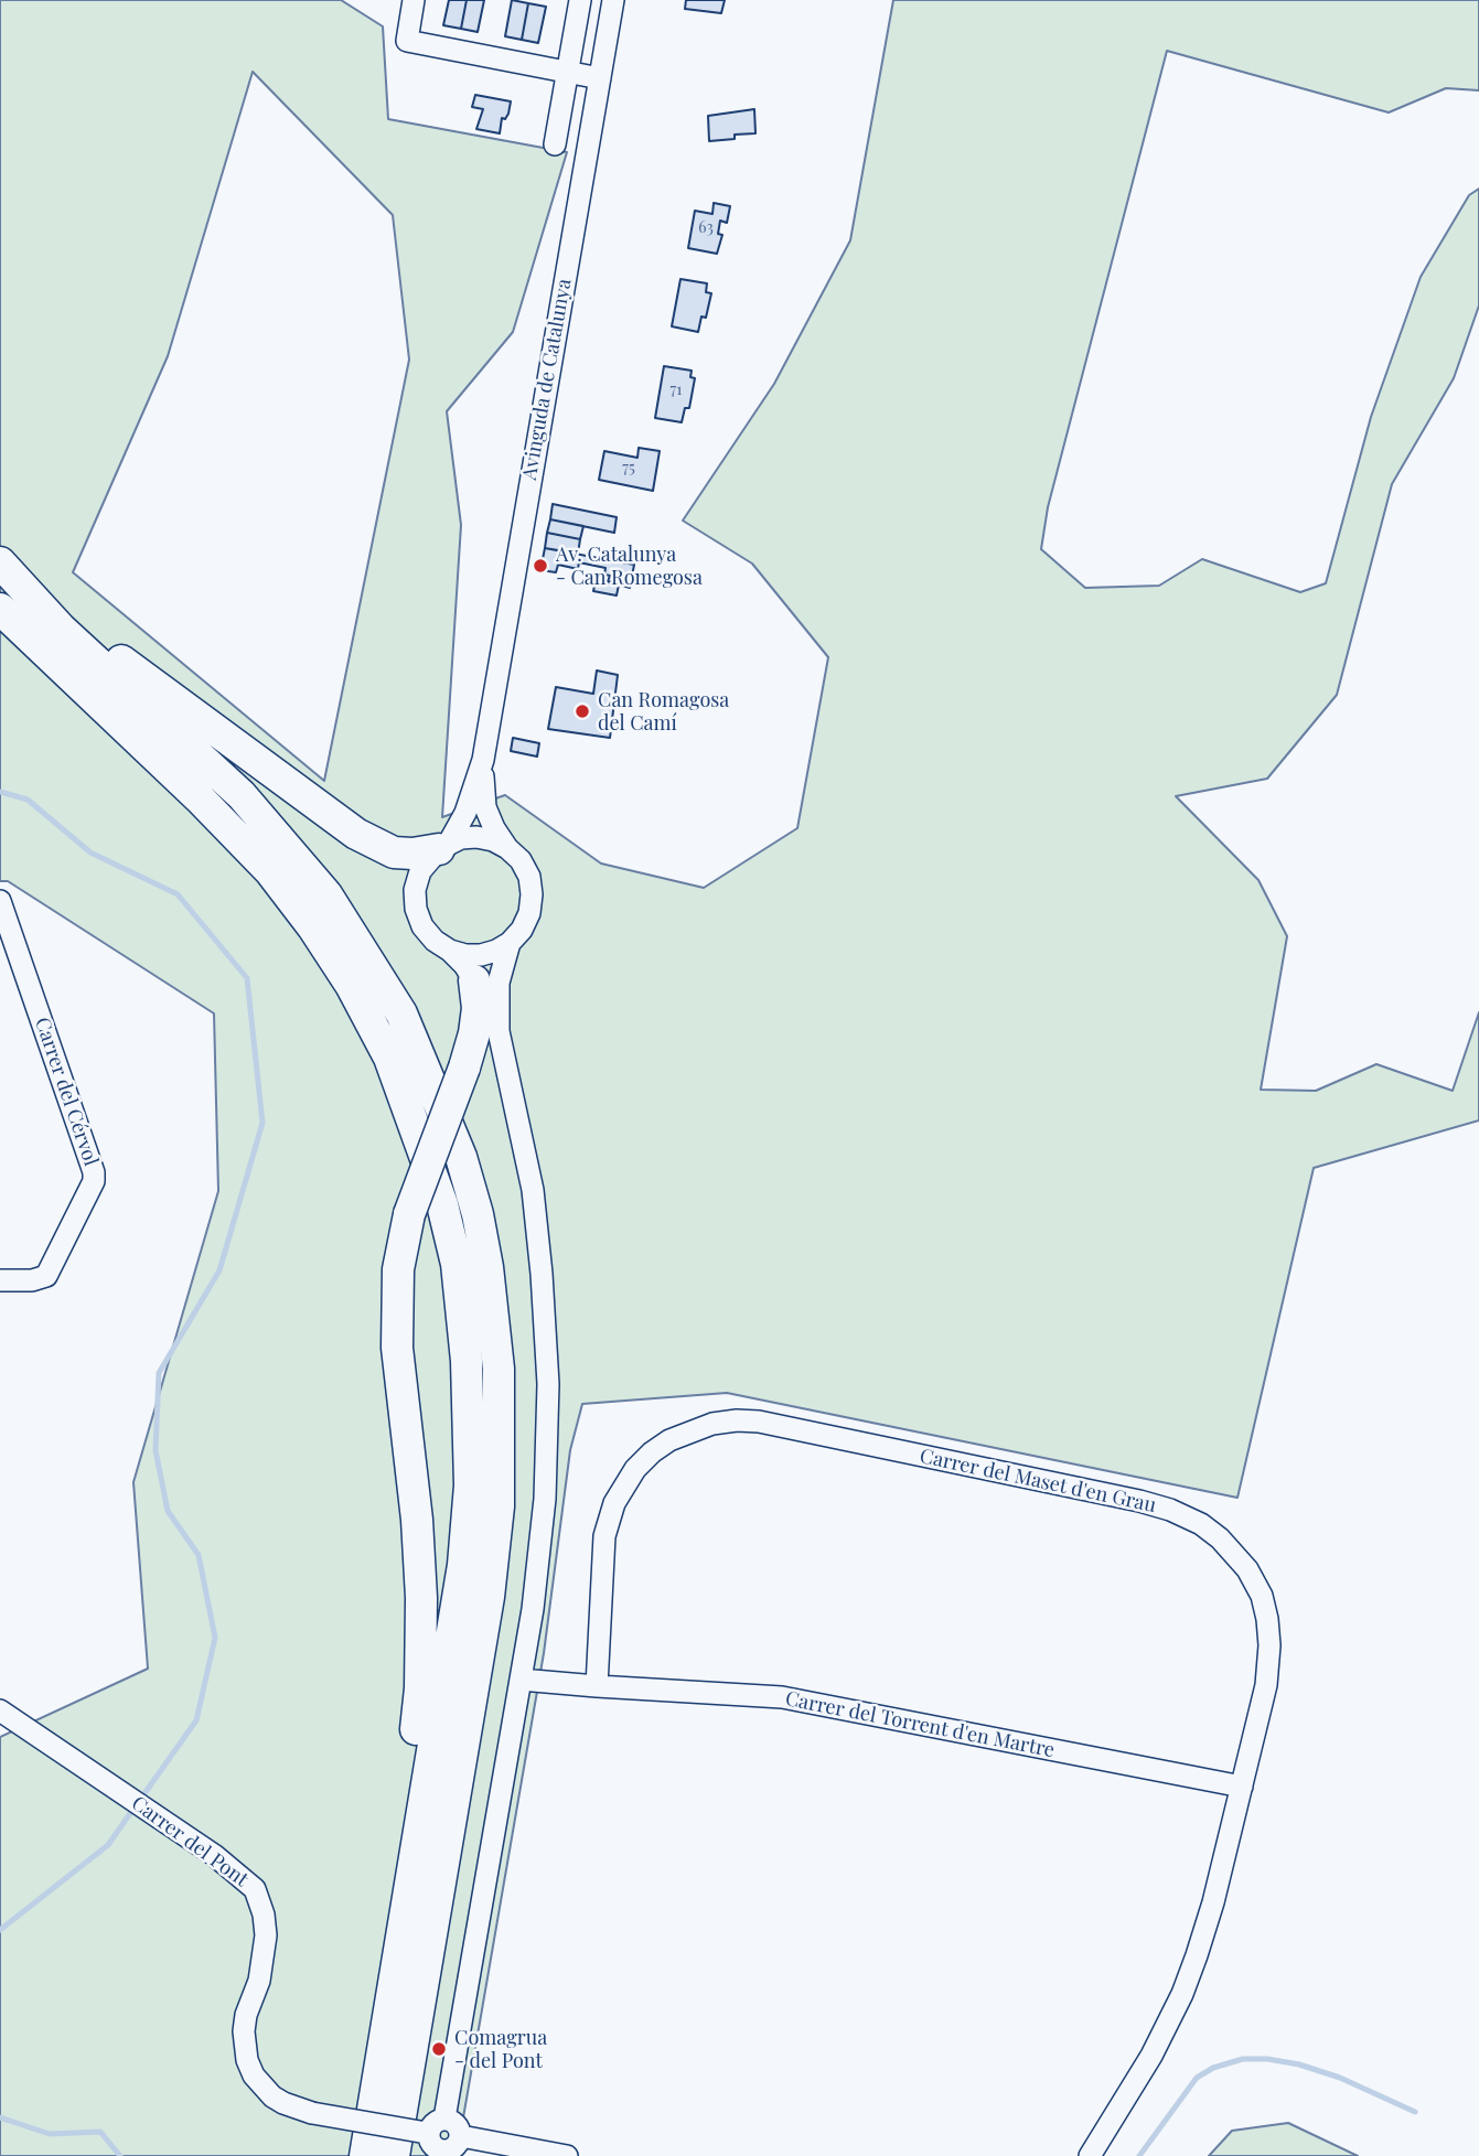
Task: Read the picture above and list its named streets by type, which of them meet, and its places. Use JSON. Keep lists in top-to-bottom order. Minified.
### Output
{"streets":{"street":["Avinguda de Catalunya","Carrer del Cérvol","Carrer del Maset d'en Grau","Carrer del Torrent d'en Martre","Carrer del Pont"]},"crossings":[["Carrer del Maset d'en Grau","Carrer del Torrent d'en Martre"]],"places":["Av. Catalunya - Can Romegosa","Can Romagosa del Camí","Comagrua - del Pont"],"house_numbers":["63","71","75"]}
